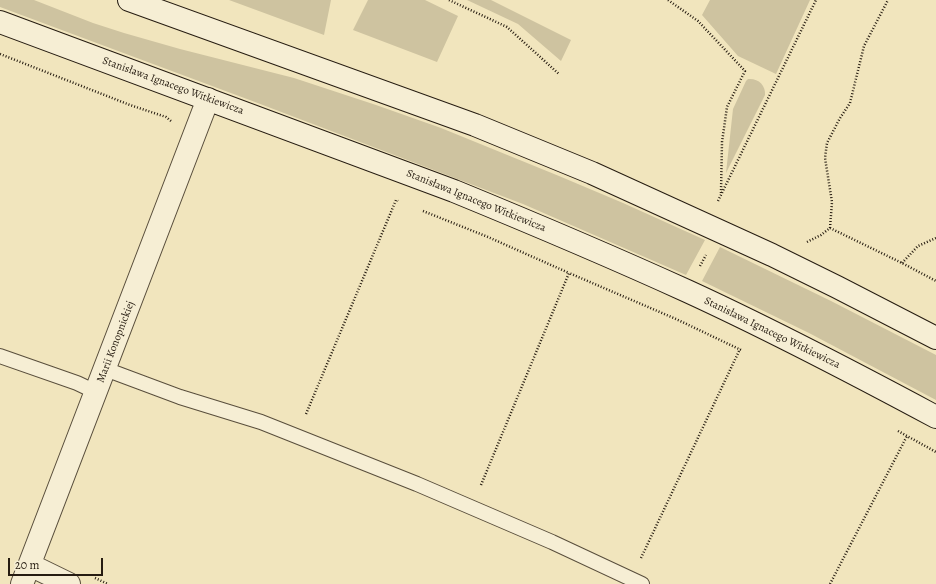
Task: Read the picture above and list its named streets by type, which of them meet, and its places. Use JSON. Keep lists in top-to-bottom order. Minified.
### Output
{"streets":{"street":["Stanisława Ignacego Witkiewicza","Marii Konopnickiej"]},"crossings":[["Stanisława Ignacego Witkiewicza","Marii Konopnickiej"]],"scale_bar":"20 m"}
